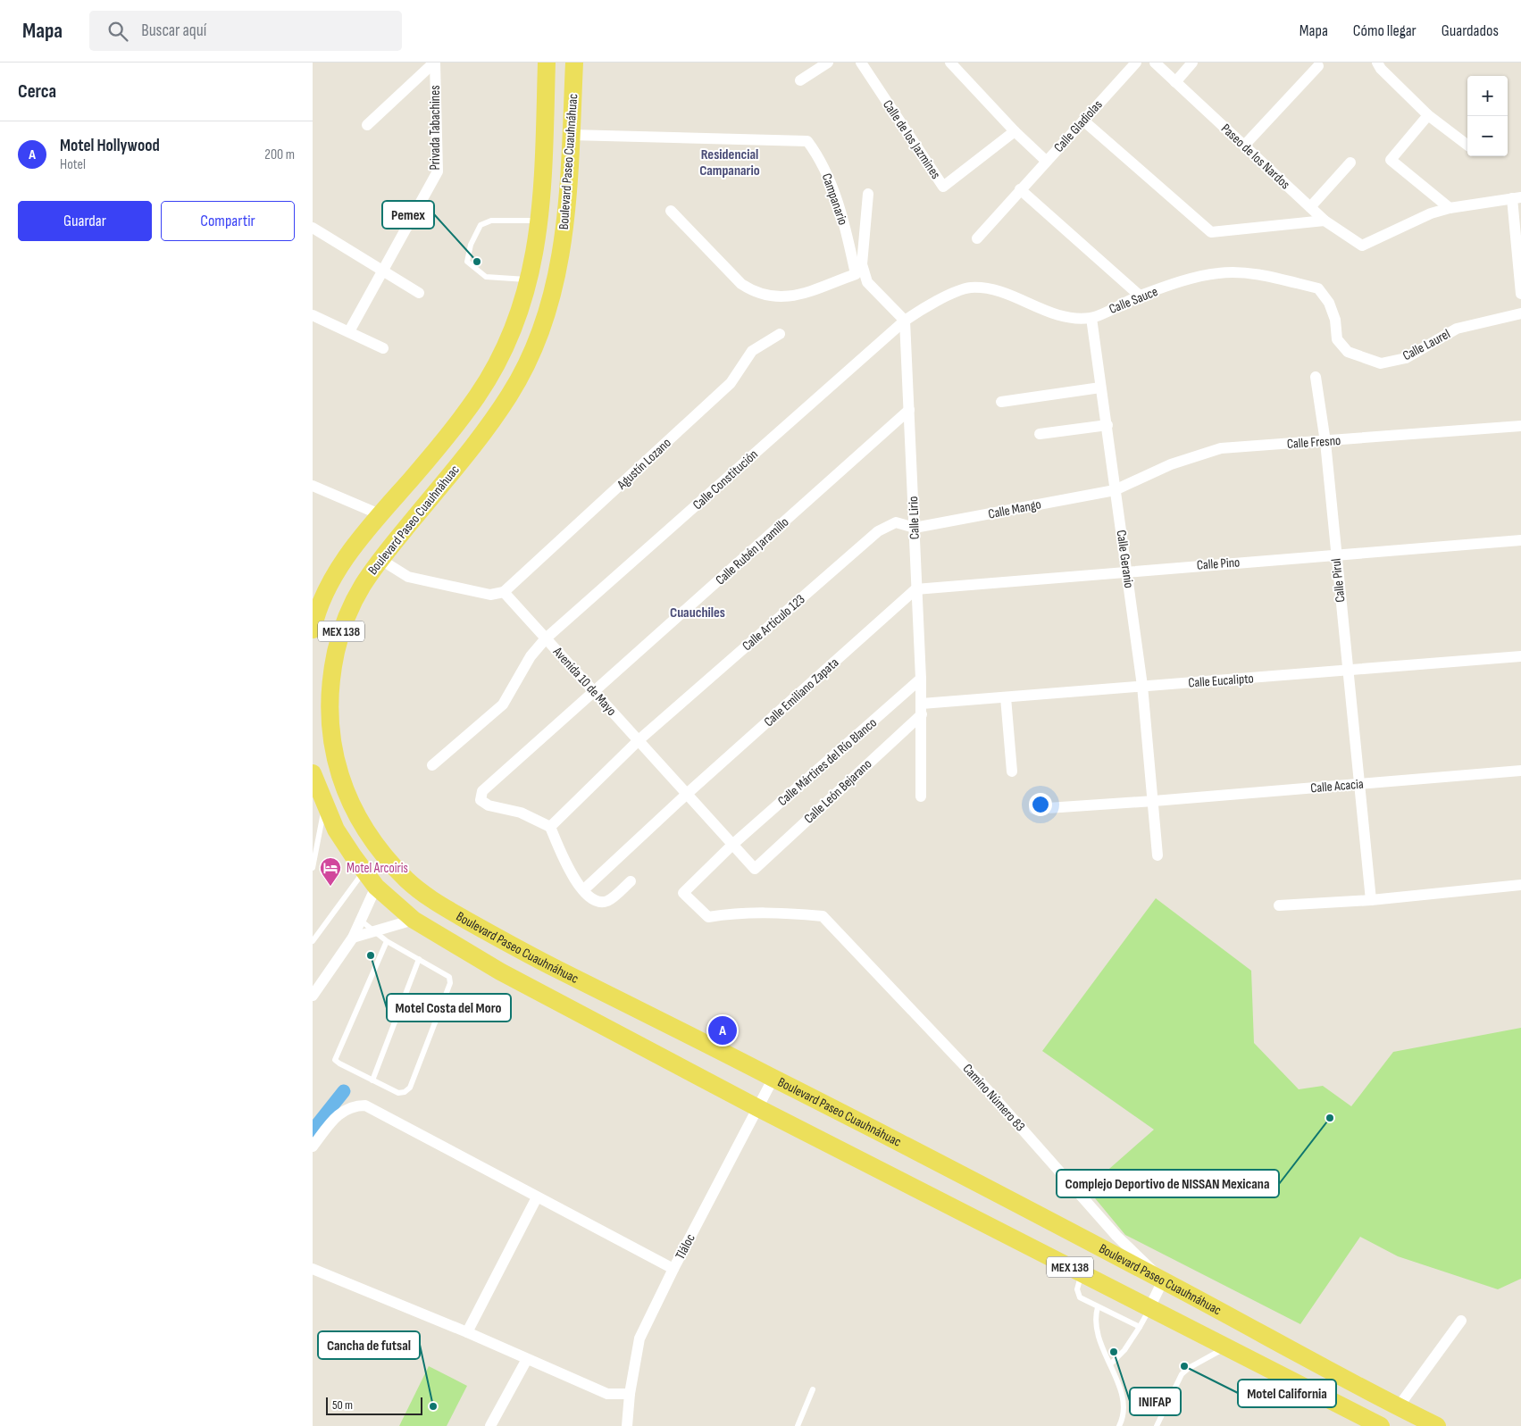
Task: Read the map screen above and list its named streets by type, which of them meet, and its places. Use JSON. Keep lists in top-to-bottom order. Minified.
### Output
{"streets":{"main road":["Boulevard Paseo Cuauhnáhuac","MEX 138"],"street":["Calle Gladiolas","Privada Tabachines","Calle de los Jazmines","Paseo de los Nardos","Campanario","Calle Sauce","Calle Laurel","Calle Fresno","Agustín Lozano","Calle Constitución","Calle Mango","Calle Lirio","Calle Rubén Jaramillo","Calle Geranio","Calle Pino","Calle Pirul","Calle Artículo 123","Calle Eucalipto","Avenida 10 de Mayo","Calle Emiliano Zapata","Calle Mártires del Río Blanco","Calle Acacia","Calle León Bejarano","Camino Número 83","Tláloc"]},"crossings":[["Boulevard Paseo Cuauhnáhuac","Campanario"],["Boulevard Paseo Cuauhnáhuac","Camino Número 83"],["Boulevard Paseo Cuauhnáhuac","Tláloc"],["Calle Sauce","Calle Laurel"],["Calle Sauce","Calle Constitución"],["Calle Sauce","Calle Lirio"],["Calle Sauce","Calle Geranio"],["Calle Fresno","Calle Mango"],["Calle Fresno","Calle Geranio"],["Calle Fresno","Calle Pirul"],["Agustín Lozano","Avenida 10 de Mayo"],["Calle Constitución","Calle Lirio"],["Calle Constitución","Avenida 10 de Mayo"],["Calle Mango","Calle Lirio"],["Calle Mango","Calle Geranio"],["Calle Mango","Calle Artículo 123"],["Calle Lirio","Calle Rubén Jaramillo"],["Calle Lirio","Calle Pino"],["Calle Lirio","Calle Artículo 123"],["Calle Lirio","Calle Eucalipto"],["Calle Lirio","Calle Emiliano Zapata"],["Calle Lirio","Calle Mártires del Río Blanco"],["Calle Lirio","Calle León Bejarano"],["Calle Rubén Jaramillo","Calle Artículo 123"],["Calle Rubén Jaramillo","Avenida 10 de Mayo"],["Calle Geranio","Calle Pino"],["Calle Geranio","Calle Eucalipto"],["Calle Geranio","Calle Acacia"],["Calle Pino","Calle Pirul"],["Calle Pino","Calle Emiliano Zapata"],["Calle Pirul","Calle Eucalipto"],["Calle Pirul","Calle Acacia"],["Calle Artículo 123","Avenida 10 de Mayo"],["Calle Eucalipto","Calle León Bejarano"],["Avenida 10 de Mayo","Calle Emiliano Zapata"],["Avenida 10 de Mayo","Calle Mártires del Río Blanco"],["Avenida 10 de Mayo","Calle León Bejarano"],["Calle Mártires del Río Blanco","Camino Número 83"]],"districts":["Residencial Campanario","Cuauchiles"],"places":{"other":["Pemex","Motel Costa del Moro","Complejo Deportivo de NISSAN Mexicana","INIFAP","Motel California","Cancha de futsal"],"hotel":["Motel Arcoiris"]},"scale_bar":"50 m","page":{"header":"Mapa","search":"Buscar aquí","nav":["Mapa","Cómo llegar","Guardados"],"heading":"Cerca","map_buttons":["+","−"],"list":[{"mark":"A","name":"Motel Hollywood","note":"Hotel","value":"200 m"}],"buttons":["Guardar","Compartir"],"pins":"A","scale":"50 m"}}
